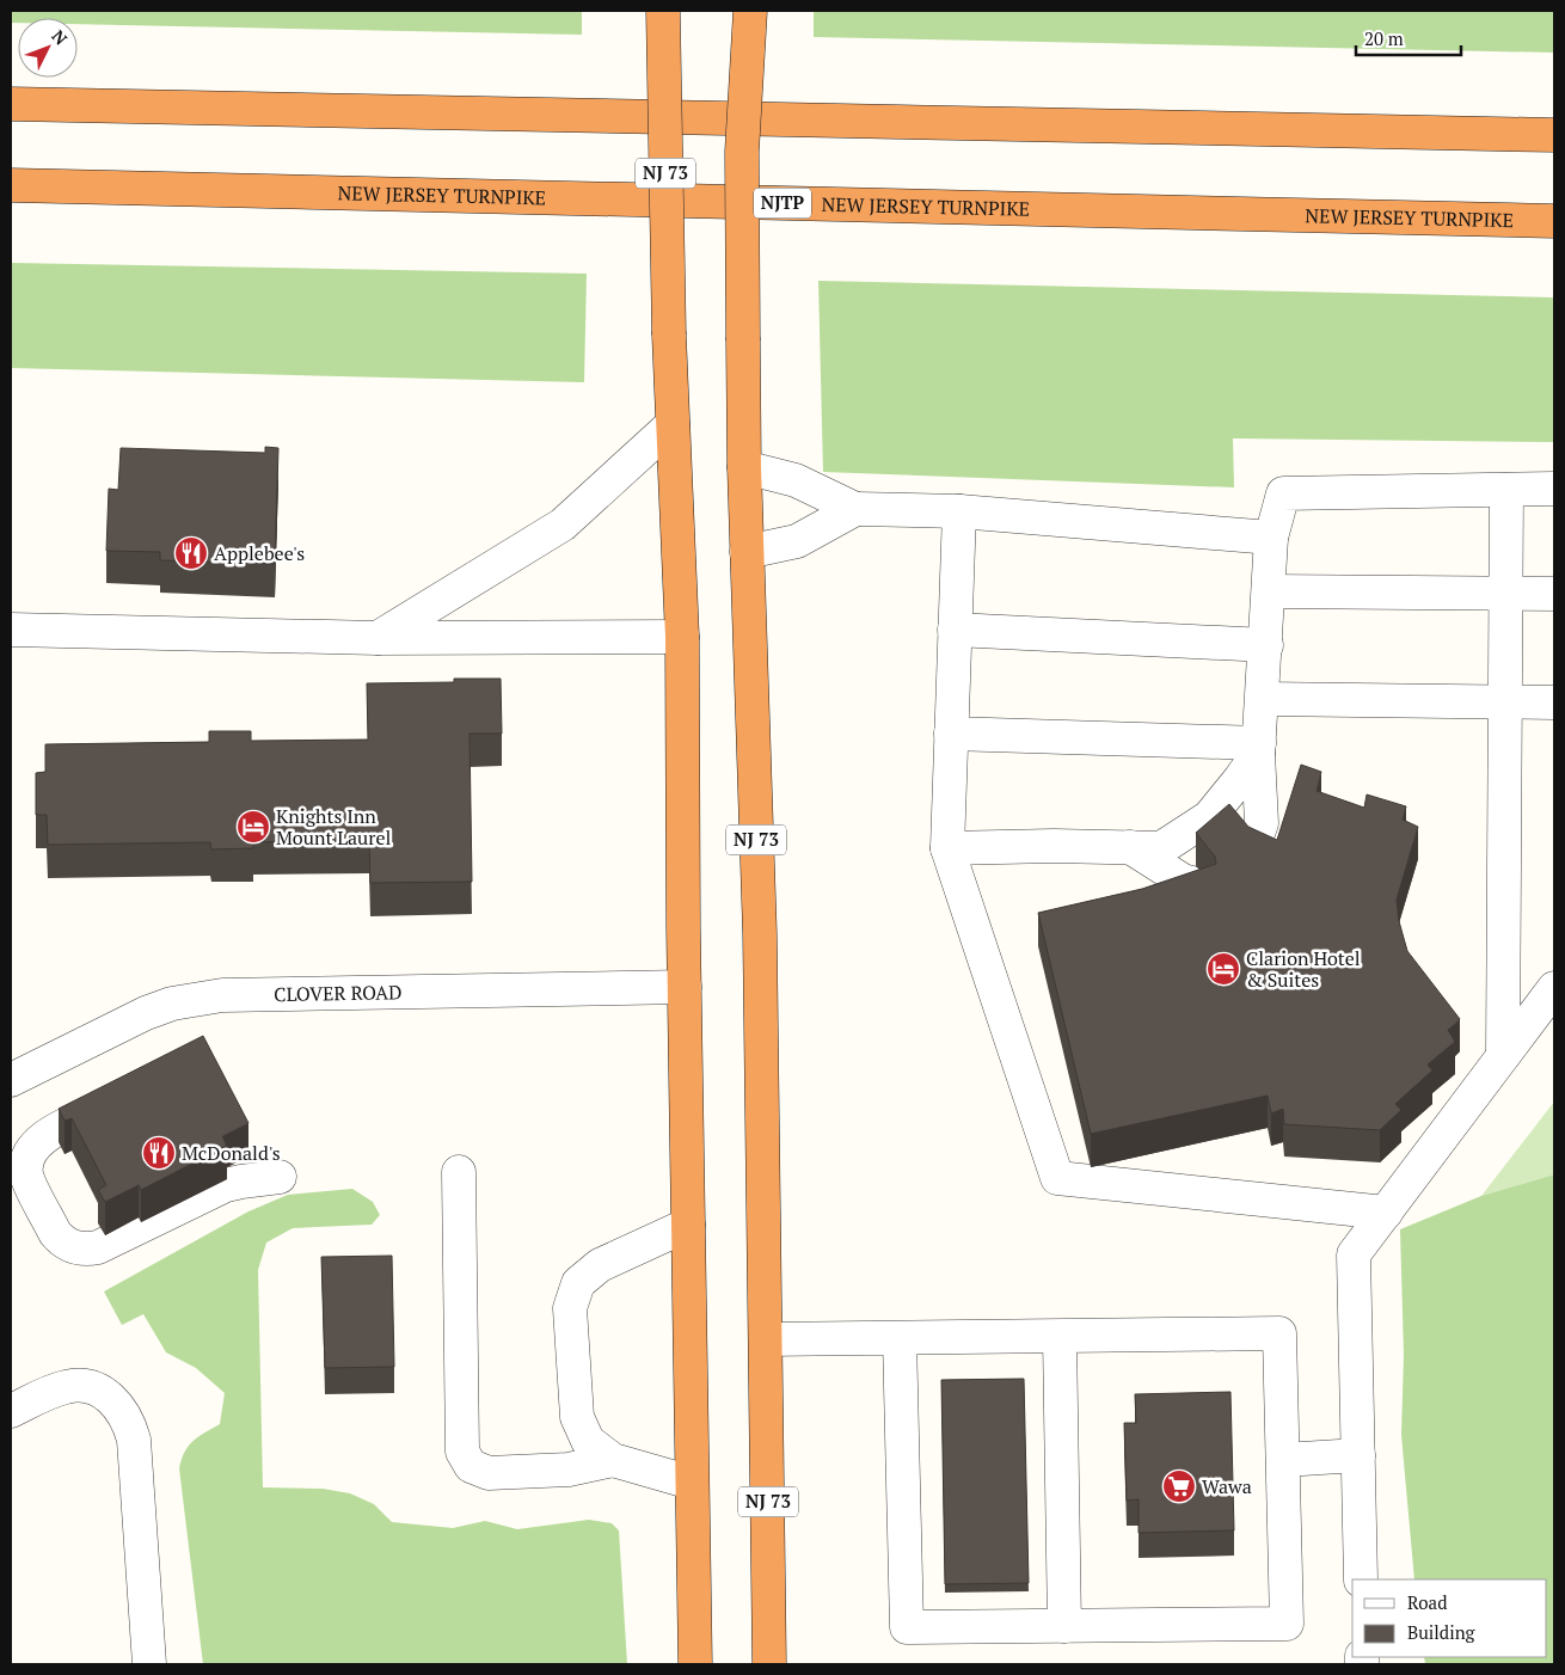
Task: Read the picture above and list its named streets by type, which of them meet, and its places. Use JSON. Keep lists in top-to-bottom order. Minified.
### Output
{"streets":{"highway":["NJ 73","NEW JERSEY TURNPIKE","NJTP"],"street":["CLOVER ROAD"]},"crossings":[["NJ 73","CLOVER ROAD"]],"places":{"restaurant":["Applebee's","McDonald's"],"hotel":["Knights Inn Mount Laurel","Clarion Hotel & Suites"],"supermarket":["Wawa"]},"legend":["Road","Building"],"scale_bar":"20 m","north":"top right"}
